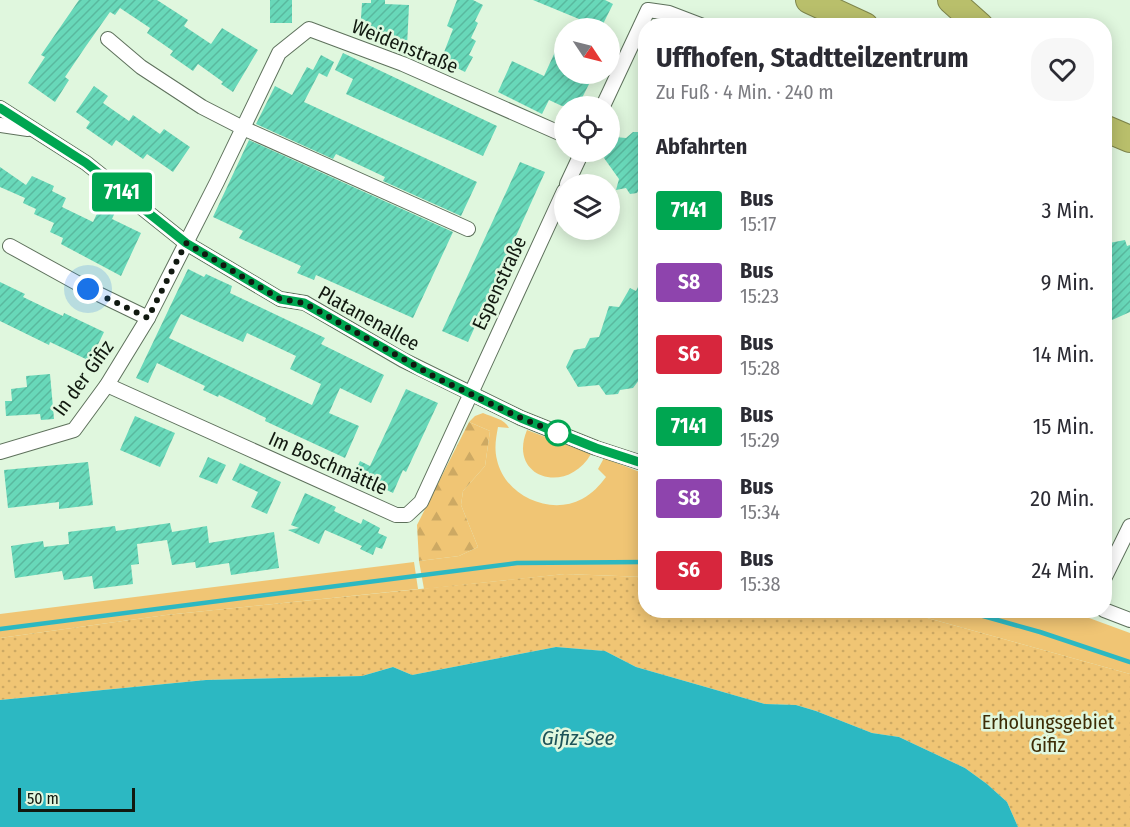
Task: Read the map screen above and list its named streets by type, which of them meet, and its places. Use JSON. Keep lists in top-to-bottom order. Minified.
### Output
{"streets":{"street":["Weidenstraße","Espenstraße","Platanenallee","In der Gifiz","Im Boschmättle"]},"crossings":[["Weidenstraße","Platanenallee"],["Weidenstraße","In der Gifiz"],["Espenstraße","Platanenallee"],["Espenstraße","Im Boschmättle"],["Platanenallee","In der Gifiz"],["Platanenallee","Im Boschmättle"],["In der Gifiz","Im Boschmättle"]],"water":["Gifiz-See"],"parks":["Erholungsgebiet Gifiz"],"lines":["bus line 7141"],"scale_bar":"50 m","north":"bottom right","page":{"on_map":"7141","heading":[["Uffhofen, Stadtteilzentrum","Zu Fuß · 4 Min. · 240 m"],"Abfahrten"],"list":[{"mark":"7141","name":"Bus","note":"15:17","value":"3 Min."},{"mark":"S8","name":"Bus","note":"15:23","value":"9 Min."},{"mark":"S6","name":"Bus","note":"15:28","value":"14 Min."},{"mark":"7141","name":"Bus","note":"15:29","value":"15 Min."},{"mark":"S8","name":"Bus","note":"15:34","value":"20 Min."},{"mark":"S6","name":"Bus","note":"15:38","value":"24 Min."}],"scale":"50 m"}}
